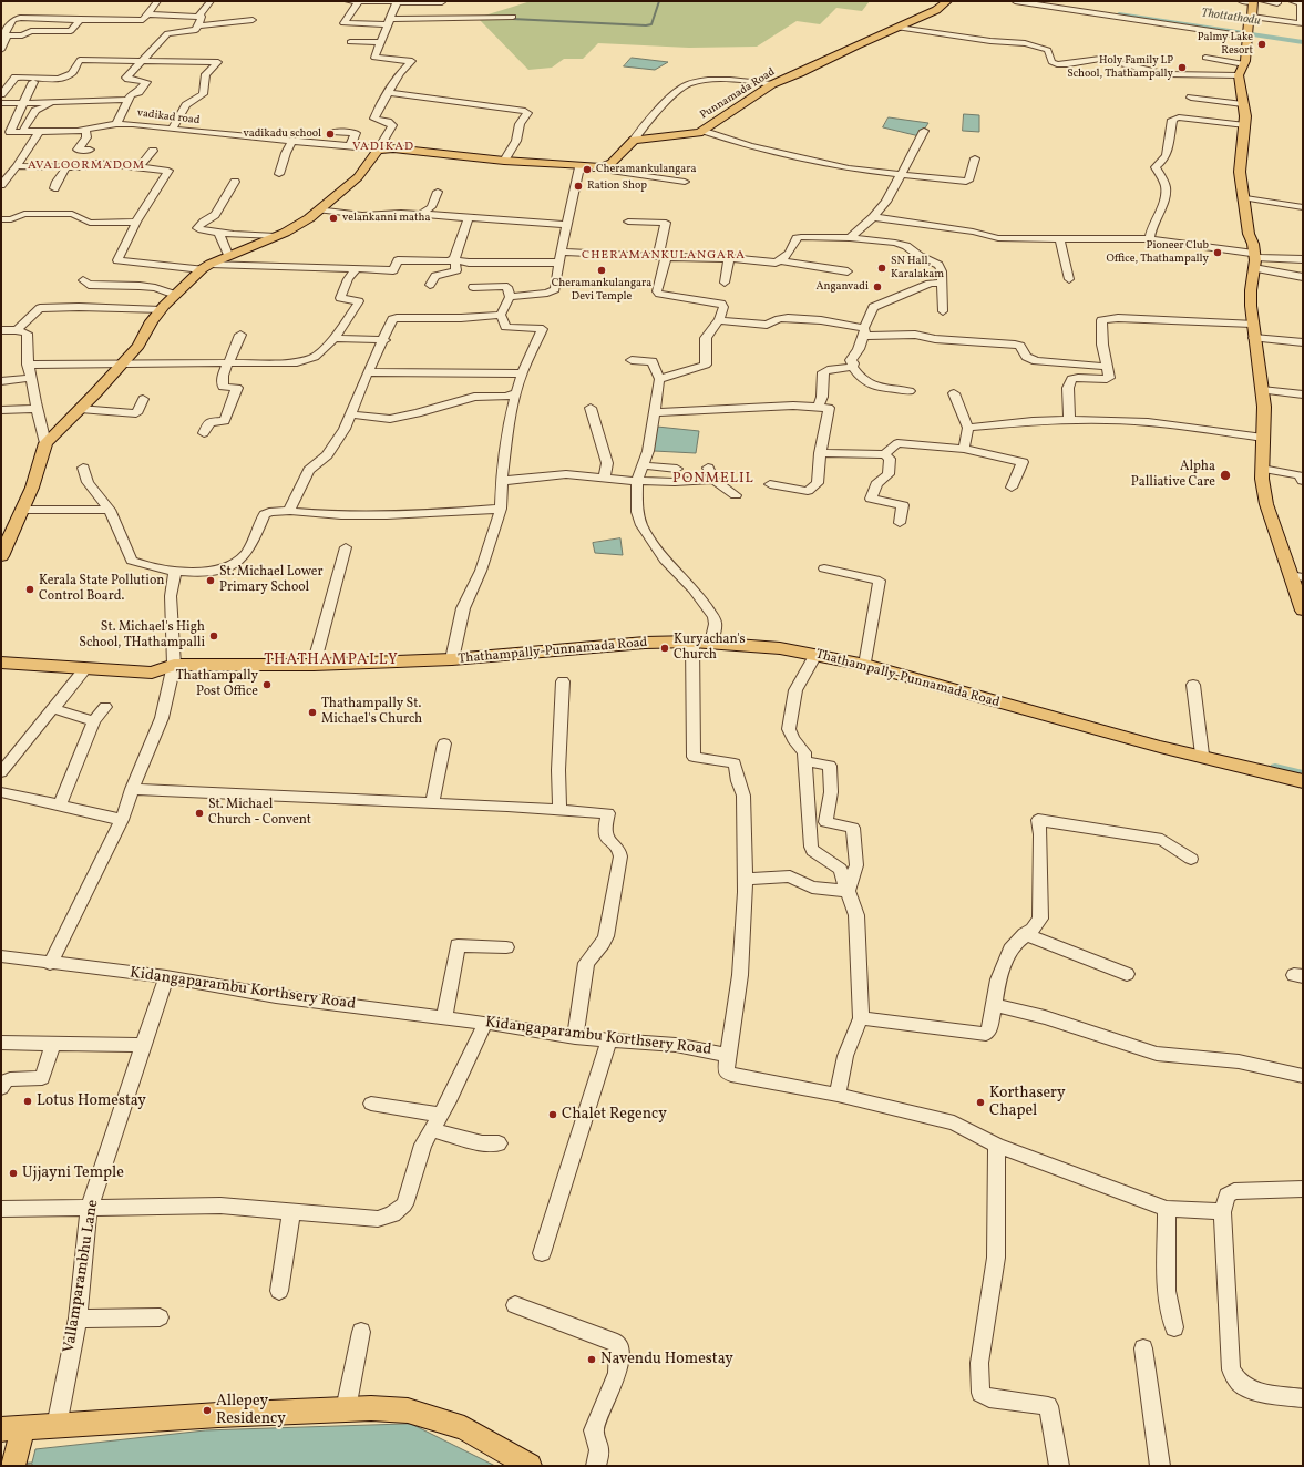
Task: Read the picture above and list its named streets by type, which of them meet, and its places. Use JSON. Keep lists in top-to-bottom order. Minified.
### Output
{"streets":{"main road":["Punnamada Road","Thathampally-Punnamada Road"],"street":["vadikad road","Kidangaparambu Korthsery Road","Vallamparambhu Lane"]},"crossings":[["Kidangaparambu Korthsery Road","Vallamparambhu Lane"]],"districts":["VADIKAD","AVALOORMADOM","CHERAMANKULANGARA","PONMELIL","THATHAMPALLY"],"water":["Thottathodu"],"places":["Palmy Lake Resort","Holy Family LP School, Thathampally","vadikadu school","Cheramankulangara","Ration Shop","velankanni matha","Pioneer Club Office, Thathampally","SN Hall, Karalakam","Cheramankulangara Devi Temple","Anganvadi","Alpha Palliative Care","St. Michael Lower Primary School","Kerala State Pollution Control Board.","St. Michael's High School, THathampalli","Kuryachan's Church","Thathampally Post Office","Thathampally St. Michael's Church","St. Michael Church - Convent","Lotus Homestay","Korthasery Chapel","Chalet Regency","Ujjayni Temple","Navendu Homestay","Allepey Residency"]}
